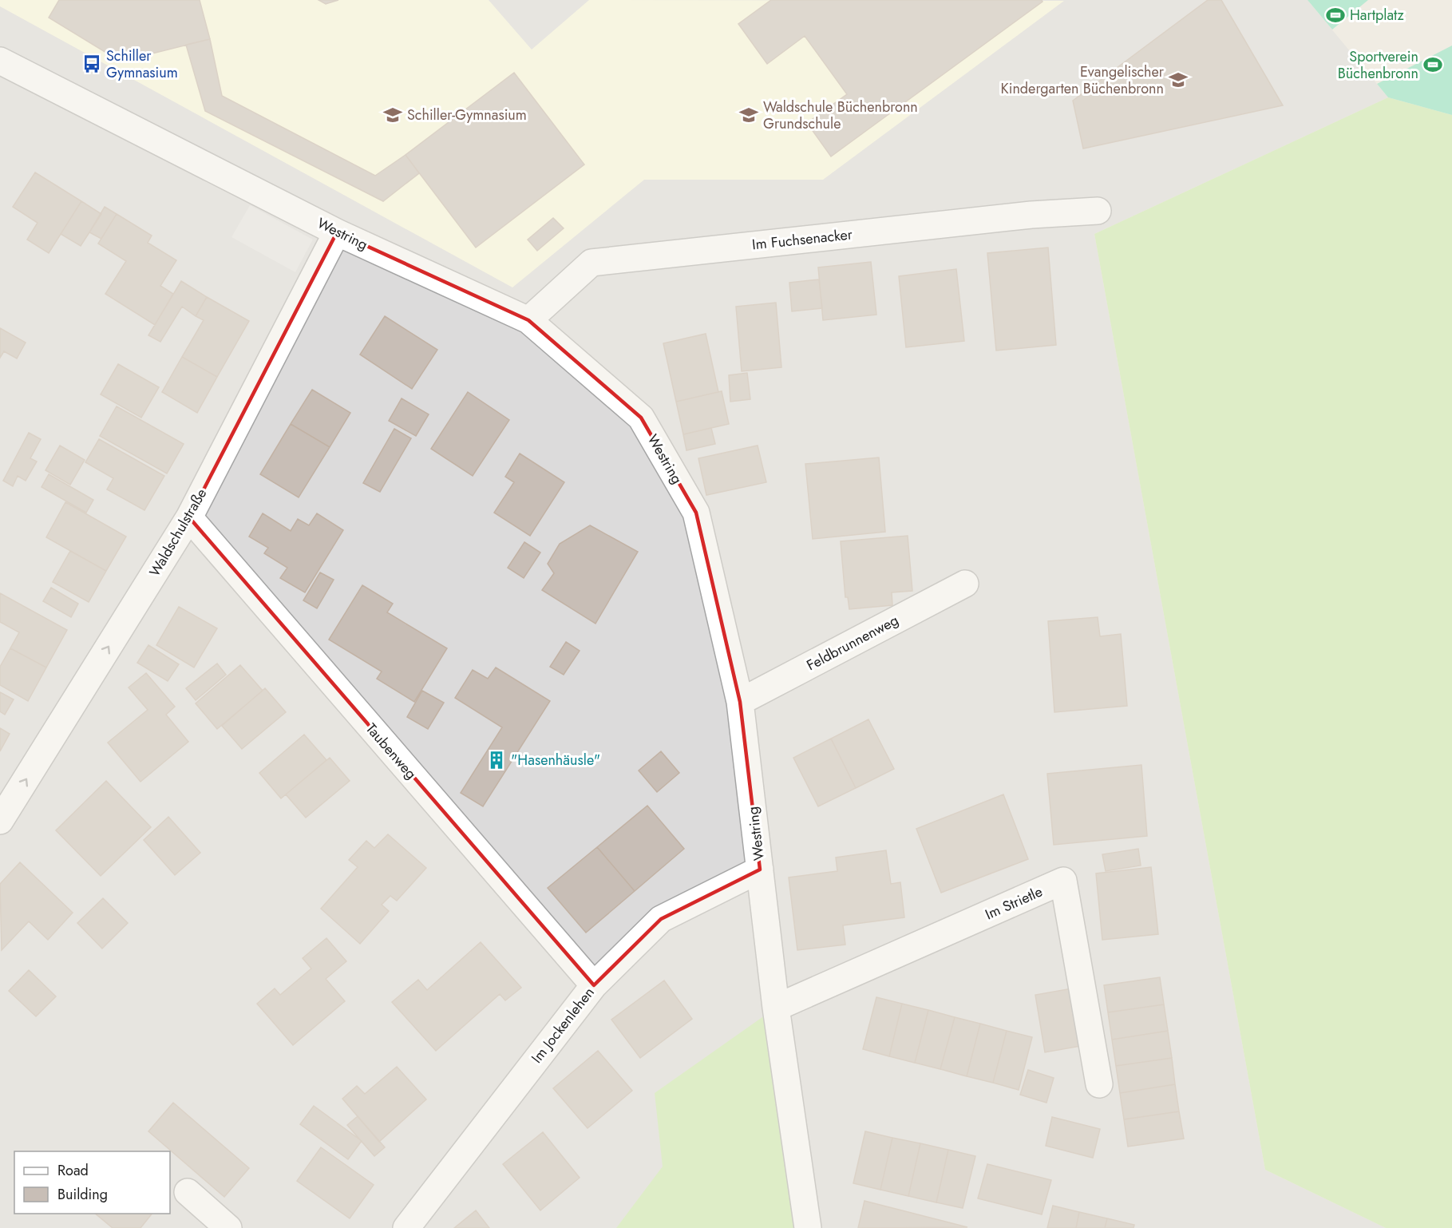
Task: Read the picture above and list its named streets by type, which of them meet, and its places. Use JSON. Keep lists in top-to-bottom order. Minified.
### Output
{"streets":{"street":["Westring","Im Fuchsenacker","Waldschulstraße","Feldbrunnenweg","Taubenweg","Im Strietle","Im Jockenlehen"]},"crossings":[["Westring","Im Fuchsenacker"],["Westring","Waldschulstraße"],["Westring","Feldbrunnenweg"],["Westring","Im Strietle"],["Westring","Im Jockenlehen"],["Waldschulstraße","Taubenweg"],["Taubenweg","Im Jockenlehen"]],"one_way":["Waldschulstraße"],"places":{"sports":["Hartplatz","Sportverein Büchenbronn"],"bus stop":["Schiller Gymnasium"],"school or university":["Evangelischer Kindergarten Büchenbronn","Schiller-Gymnasium","Waldschule Büchenbronn Grundschule"],"building":["\"Hasenhäusle\""]},"legend":["Road","Building"]}
